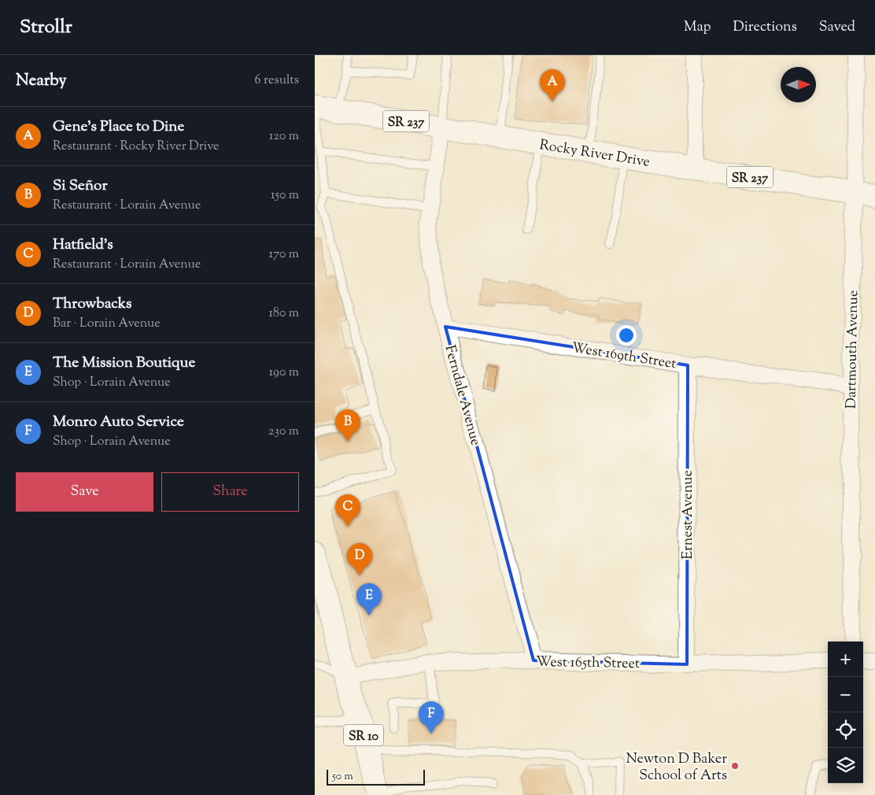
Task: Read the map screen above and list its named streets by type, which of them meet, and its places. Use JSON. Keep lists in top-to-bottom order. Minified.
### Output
{"streets":{"main road":["SR 237","Rocky River Drive","SR 10"],"street":["Dartmouth Avenue","West 169th Street","Ferndale Avenue","Ernest Avenue","West 165th Street"]},"crossings":[["Rocky River Drive","Dartmouth Avenue"],["Rocky River Drive","Ferndale Avenue"],["Dartmouth Avenue","West 169th Street"],["West 169th Street","Ferndale Avenue"],["West 169th Street","Ernest Avenue"],["Ferndale Avenue","West 165th Street"],["Ernest Avenue","West 165th Street"],["West 165th Street","SR 10"]],"places":["Newton D Baker School of Arts"],"scale_bar":"50 m","north":"right","page":{"header":"Strollr","nav":["Map","Directions","Saved"],"heading":["Nearby","6 results"],"pins":["A","B","C","D","E","F"],"list":[{"mark":"A","name":"Gene's Place to Dine","note":"Restaurant · Rocky River Drive","value":"120 m"},{"mark":"B","name":"Si Señor","note":"Restaurant · Lorain Avenue","value":"150 m"},{"mark":"C","name":"Hatfield's","note":"Restaurant · Lorain Avenue","value":"170 m"},{"mark":"D","name":"Throwbacks","note":"Bar · Lorain Avenue","value":"180 m"},{"mark":"E","name":"The Mission Boutique","note":"Shop · Lorain Avenue","value":"190 m"},{"mark":"F","name":"Monro Auto Service","note":"Shop · Lorain Avenue","value":"230 m"}],"buttons":["Save","Share"],"map_buttons":["+","−"],"scale":"50 m"}}
